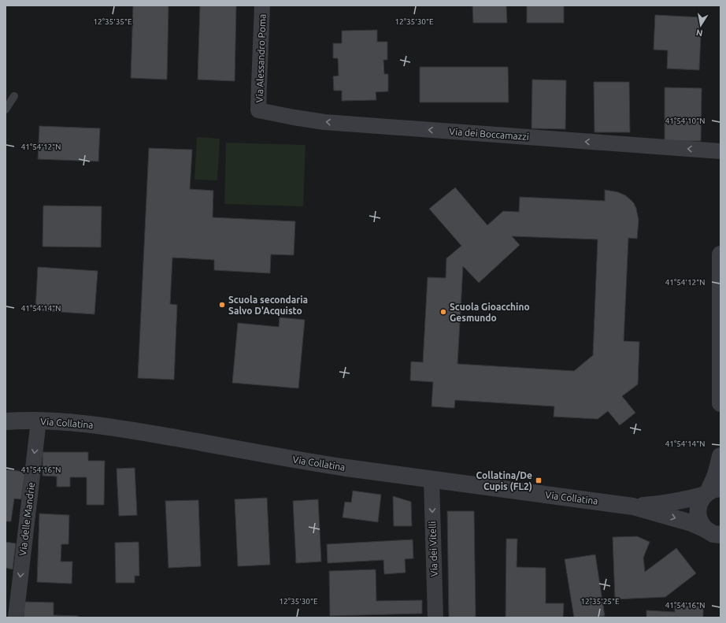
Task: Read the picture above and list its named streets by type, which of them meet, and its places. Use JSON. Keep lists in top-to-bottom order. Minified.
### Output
{"streets":{"street":["Via Alessandro Poma","Via dei Boccamazzi","Via Collatina","Via delle Mandrie","Via dei Vitelli"]},"crossings":[["Via Alessandro Poma","Via dei Boccamazzi"],["Via Collatina","Via delle Mandrie"],["Via Collatina","Via dei Vitelli"]],"one_way":["Via dei Boccamazzi","Via delle Mandrie","Via dei Vitelli"],"places":{"other":["Scuola secondaria Salvo D'Acquisto","Scuola Gioacchino Gesmundo"],"transit":["Collatina/De Cupis (FL2)"]},"north":"bottom","coordinates":["12°35'35\"E","12°35'30\"E","41°54'10\"N","41°54'12\"N","41°54'14\"N","41°54'16\"N","12°35'25\"E"]}
